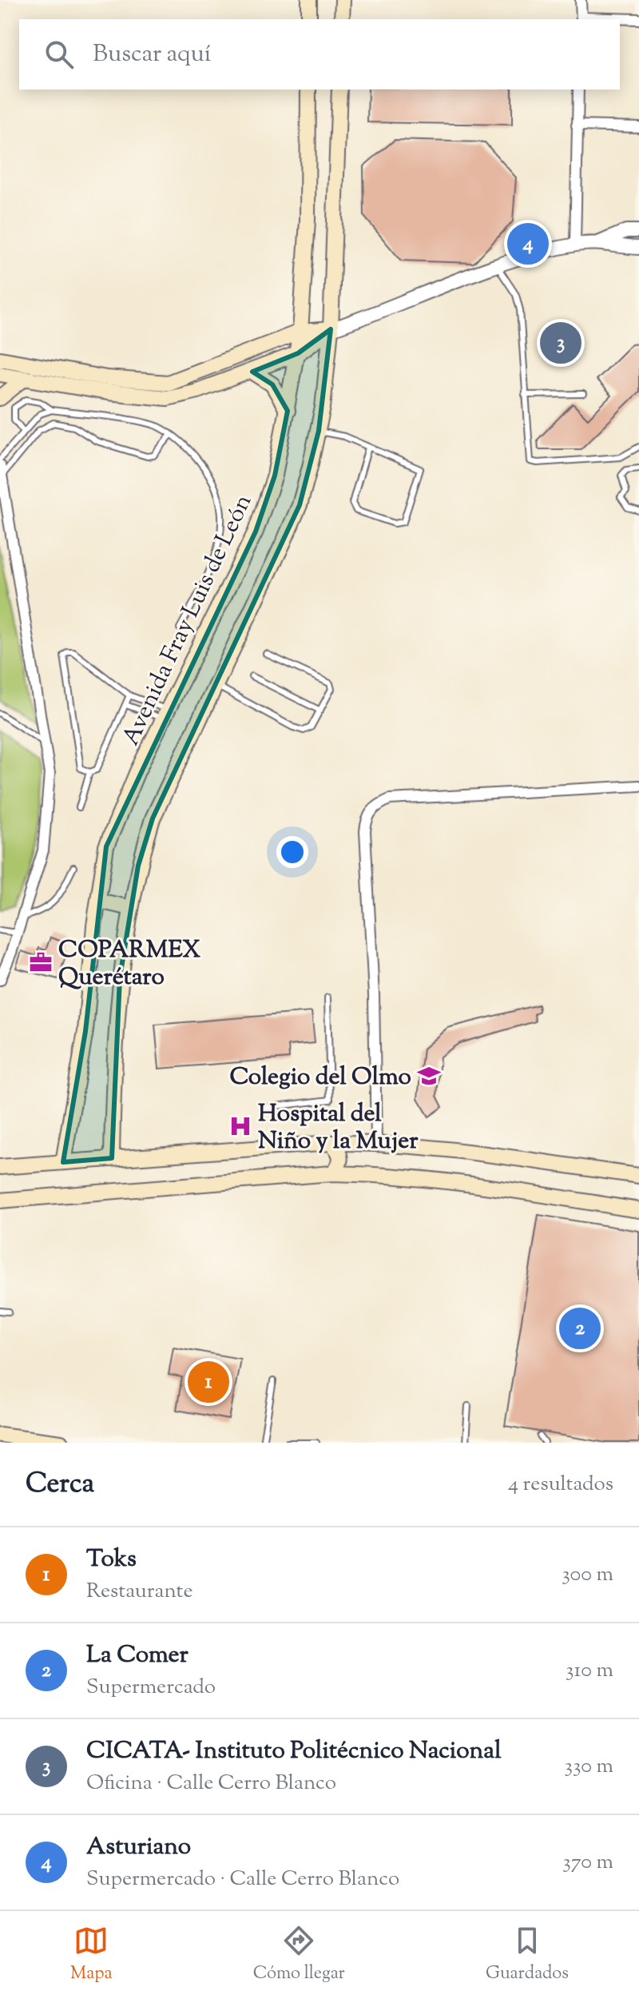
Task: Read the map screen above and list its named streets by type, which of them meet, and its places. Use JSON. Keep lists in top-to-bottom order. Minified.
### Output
{"streets":{"main road":["Avenida Fray Luis de León"]},"places":{"office":["COPARMEX Querétaro"],"school or university":["Colegio del Olmo"],"hospital":["Hospital del Niño y la Mujer"]},"page":{"search":"Buscar aquí","pins":["4","3","2","1"],"heading":["Cerca","4 resultados"],"list":[{"mark":"1","name":"Toks","note":"Restaurante","value":"300 m"},{"mark":"2","name":"La Comer","note":"Supermercado","value":"310 m"},{"mark":"3","name":"CICATA- Instituto Politécnico Nacional","note":"Oficina · Calle Cerro Blanco","value":"330 m"},{"mark":"4","name":"Asturiano","note":"Supermercado · Calle Cerro Blanco","value":"370 m"}],"nav":["Mapa","Cómo llegar","Guardados"]}}
